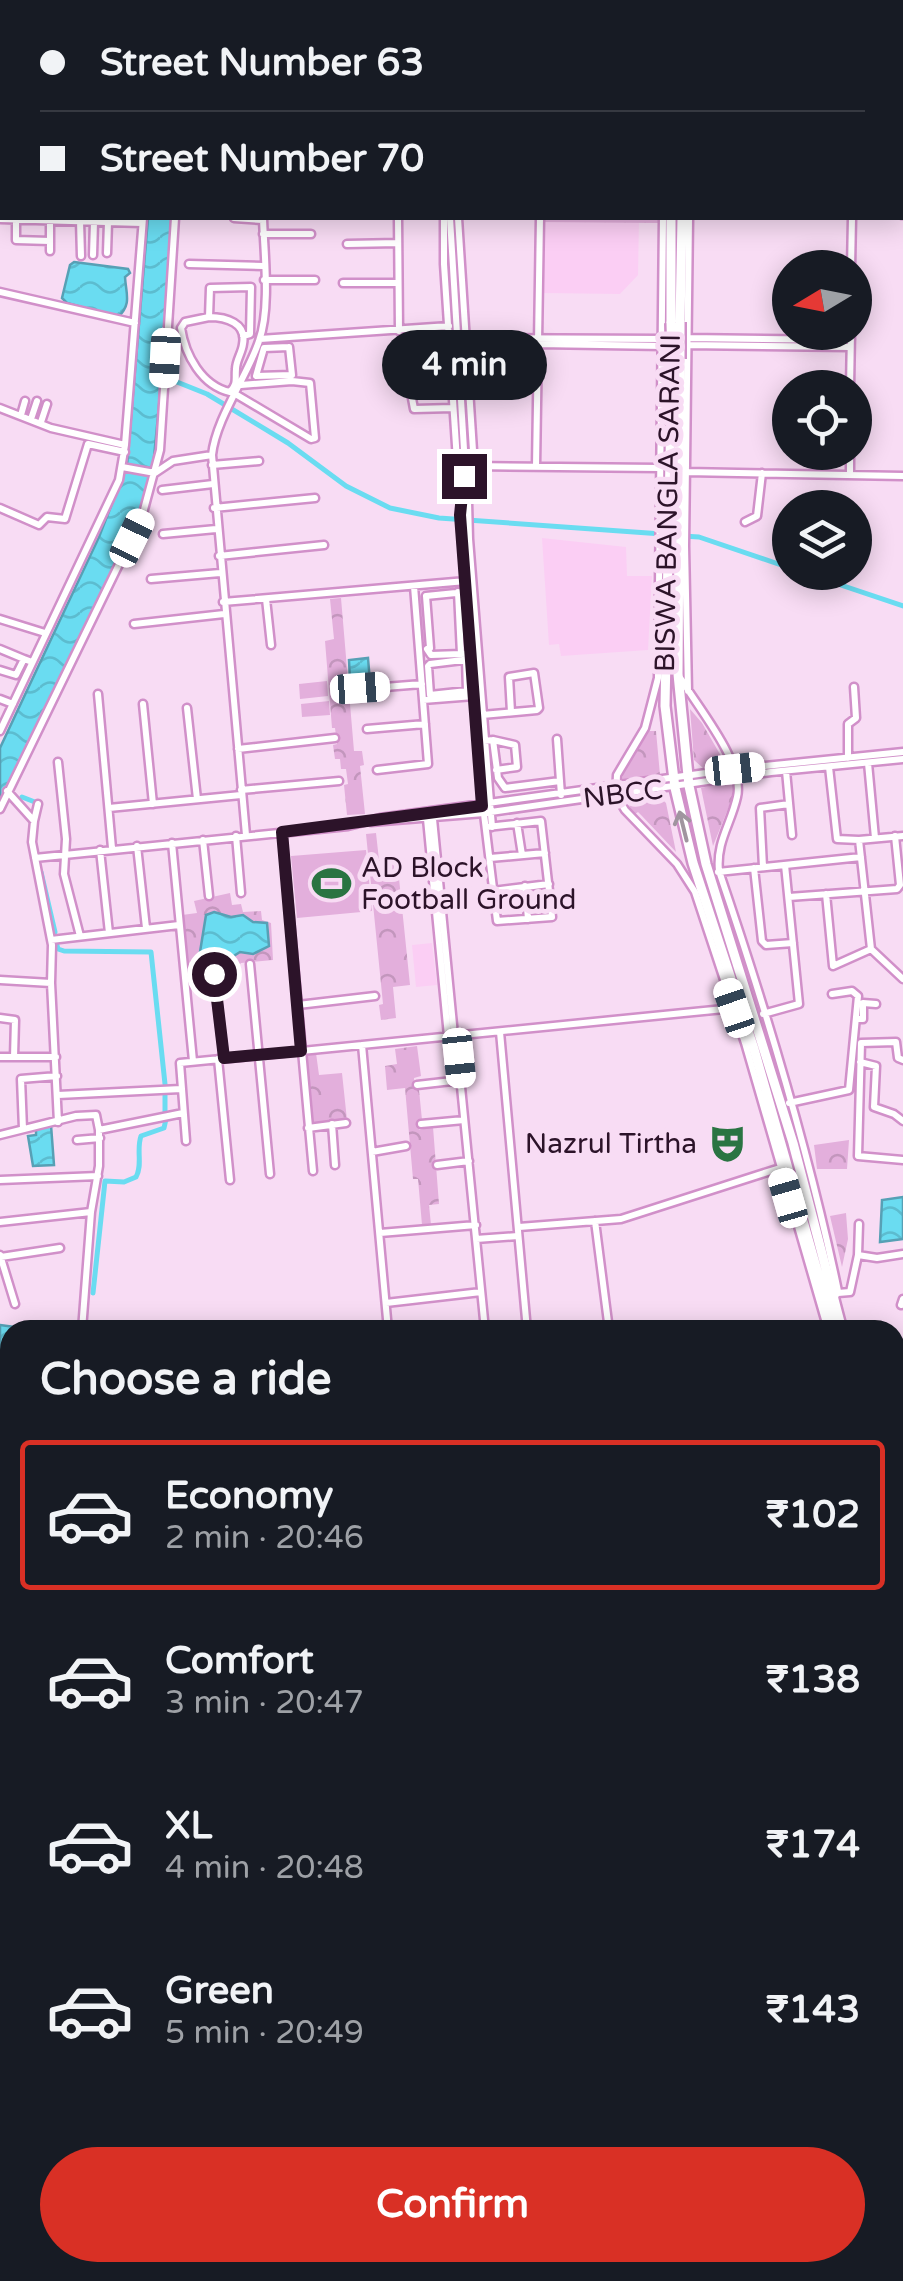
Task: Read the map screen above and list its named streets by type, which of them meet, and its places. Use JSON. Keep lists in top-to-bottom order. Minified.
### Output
{"streets":{"main road":["BISWA BANGLA SARANI"],"street":["NBCC"]},"crossings":[["BISWA BANGLA SARANI","NBCC"]],"places":{"sports":["AD Block Football Ground"],"theatre":["Nazrul Tirtha"]},"north":"left","page":{"banner":["Street Number 63","Street Number 70"],"bubble":"4 min","heading":"Choose a ride","list":[{"name":"Economy","note":"2 min · 20:46","value":"₹102"},{"name":"Comfort","note":"3 min · 20:47","value":"₹138"},{"name":"XL","note":"4 min · 20:48","value":"₹174"},{"name":"Green","note":"5 min · 20:49","value":"₹143"}],"buttons":"Confirm"}}
